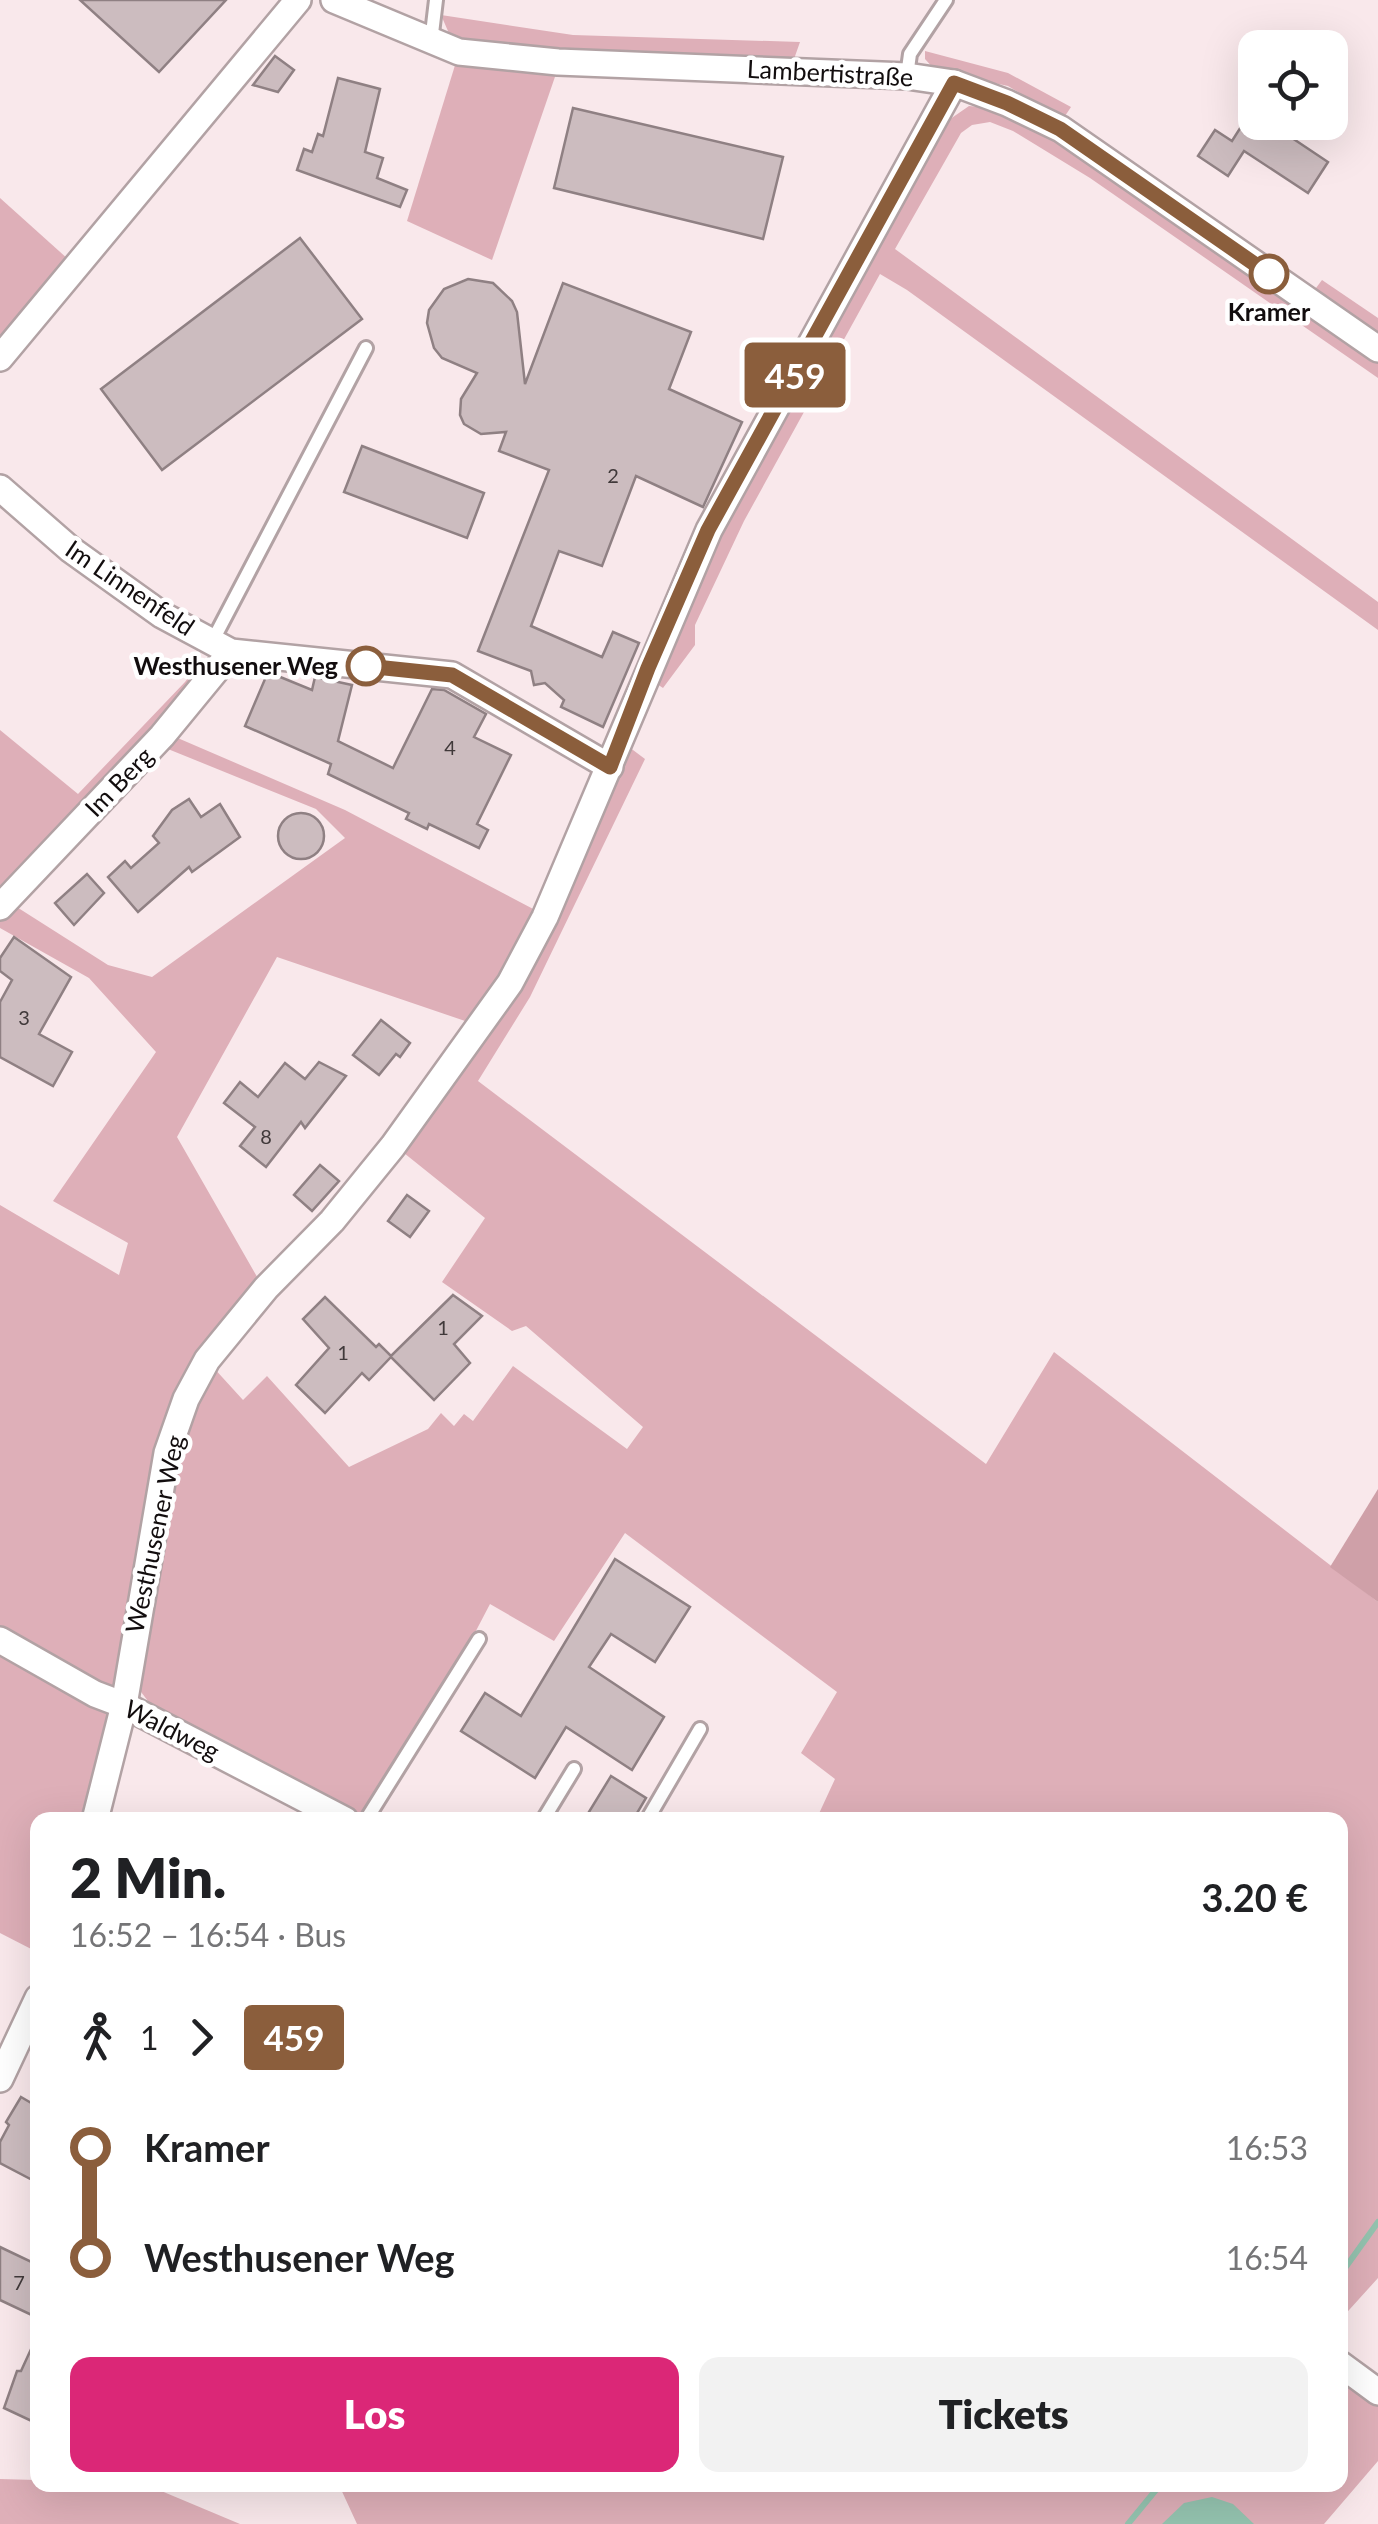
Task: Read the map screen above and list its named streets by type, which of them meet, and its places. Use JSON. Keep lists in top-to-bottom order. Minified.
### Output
{"streets":{"street":["Lambertistraße","Im Linnenfeld","Im Berg","Westhusener Weg","Waldweg"]},"crossings":[["Lambertistraße","Westhusener Weg"],["Im Linnenfeld","Im Berg"],["Im Linnenfeld","Westhusener Weg"],["Westhusener Weg","Waldweg"]],"places":["Kramer","Westhusener Weg"],"lines":["bus line 459"],"house_numbers":["2","4","3","8","1","1","7"],"page":{"on_map":"459","heading":["2 Min.","16:52 – 16:54 · Bus","3.20 €"],"legs":["1","459"],"list":[{"name":"Kramer","value":"16:53"},{"name":"Westhusener Weg","value":"16:54"}],"buttons":["Los","Tickets"]}}
